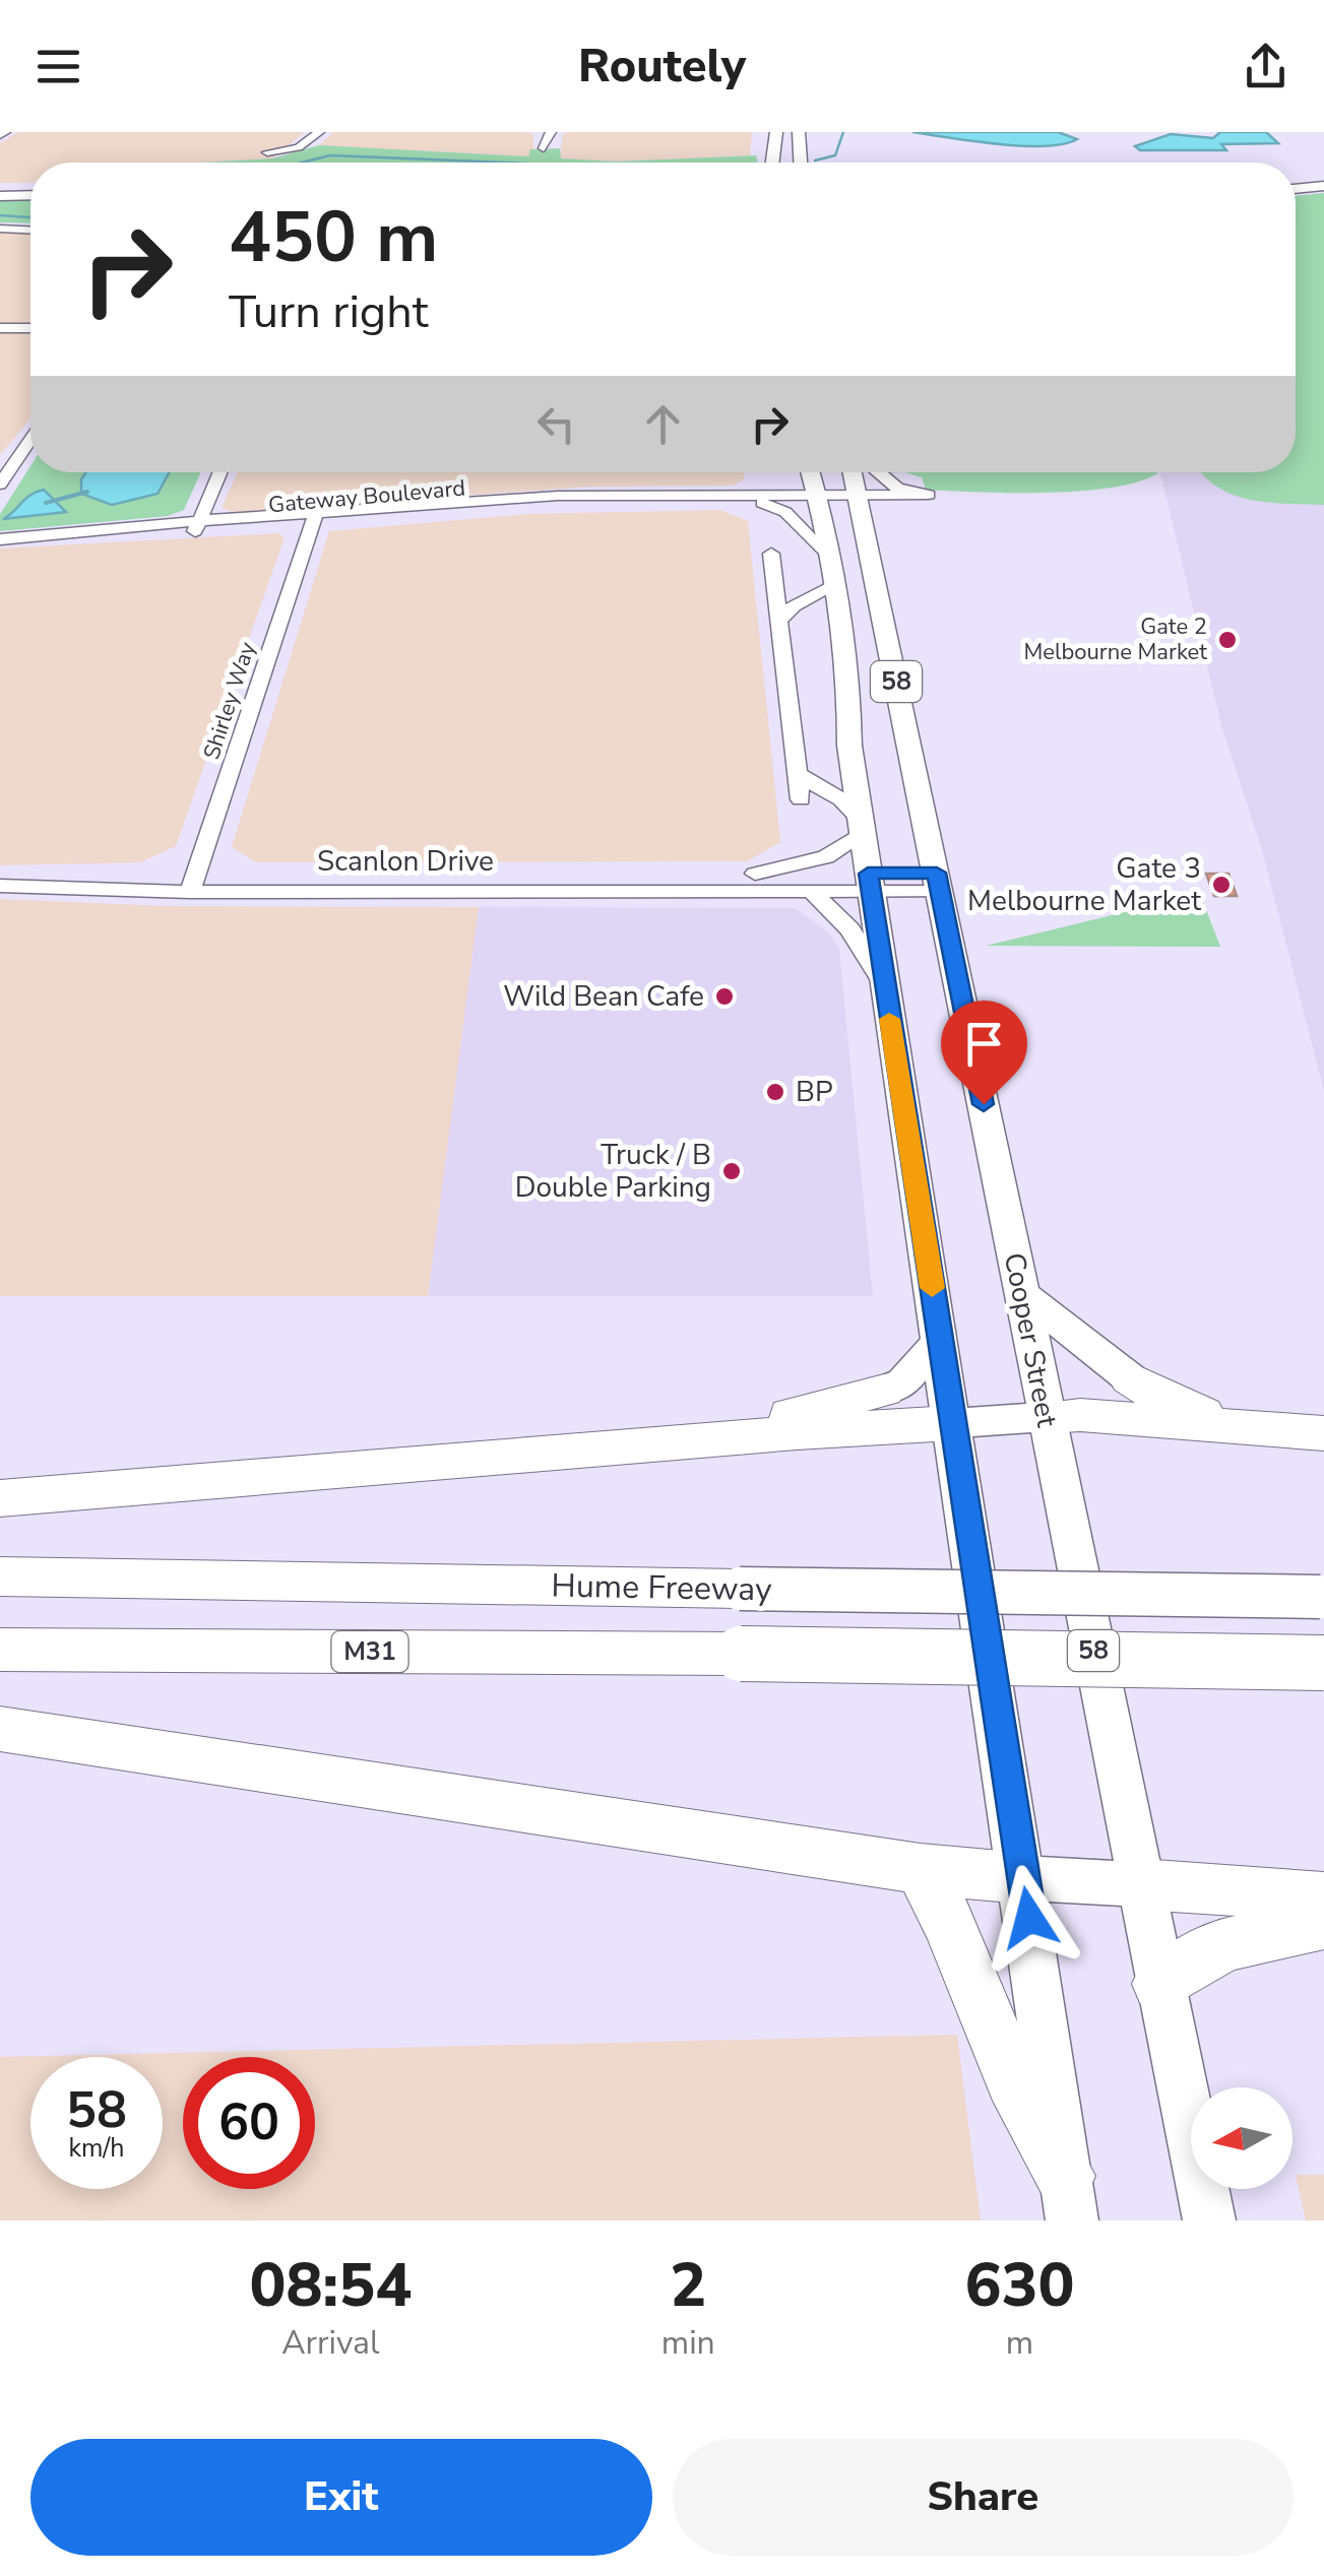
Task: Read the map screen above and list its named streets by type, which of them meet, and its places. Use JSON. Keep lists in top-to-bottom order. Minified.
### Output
{"streets":{"highway":["Hume Freeway","M31"],"main road":["58","Cooper Street"],"street":["Gateway Boulevard","Shirley Way","Scanlon Drive"]},"crossings":[["Gateway Boulevard","58"],["Gateway Boulevard","Shirley Way"],["Gateway Boulevard","Cooper Street"],["58","Scanlon Drive"],["Shirley Way","Scanlon Drive"]],"places":["Gate 2 Melbourne Market","Gate 3 Melbourne Market","Wild Bean Cafe","BP","Truck / B Double Parking"],"north":"left","page":{"header":"Routely","turn":["450 m","Turn right"],"speed":"58 km/h","limit":"60","eta":["08:54","Arrival","2","min","630","m"],"buttons":["Exit","Share"]}}
